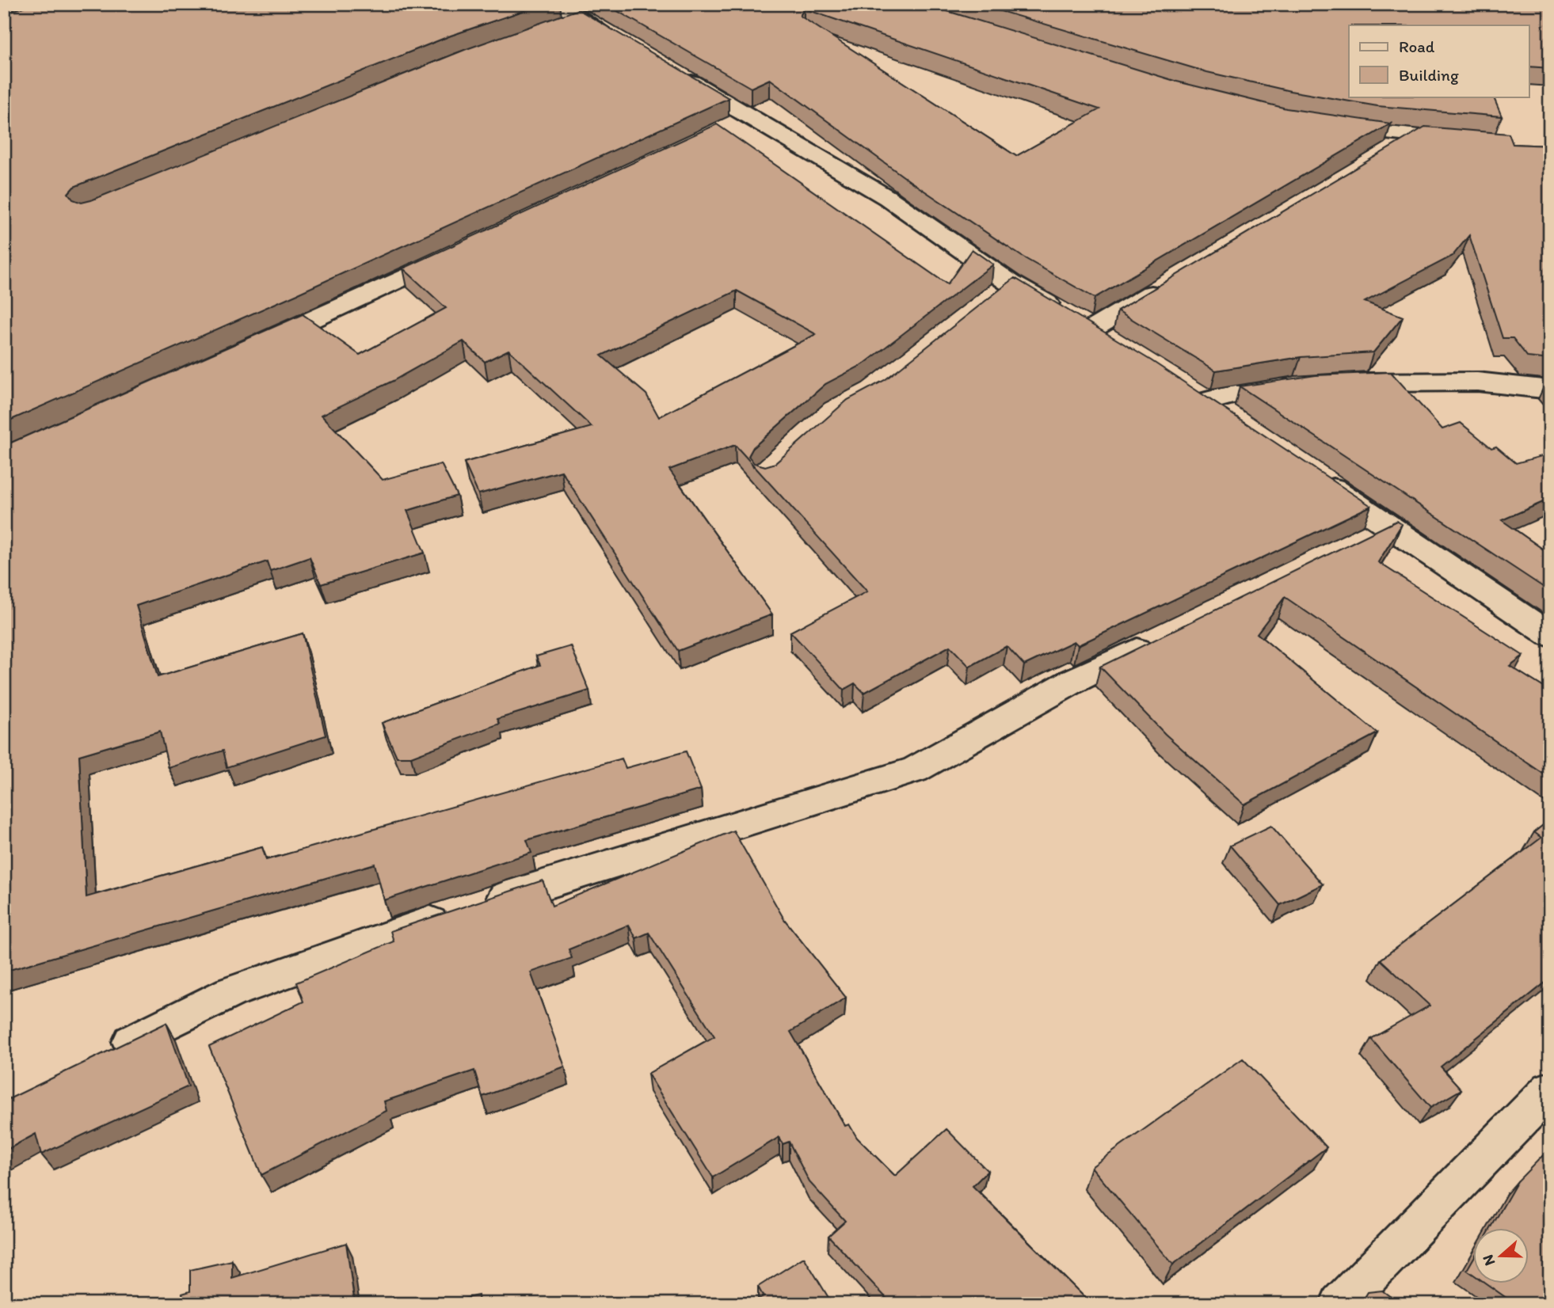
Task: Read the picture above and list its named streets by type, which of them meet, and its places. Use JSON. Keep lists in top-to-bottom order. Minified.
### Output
{"legend":["Road","Building"],"north":"left"}
